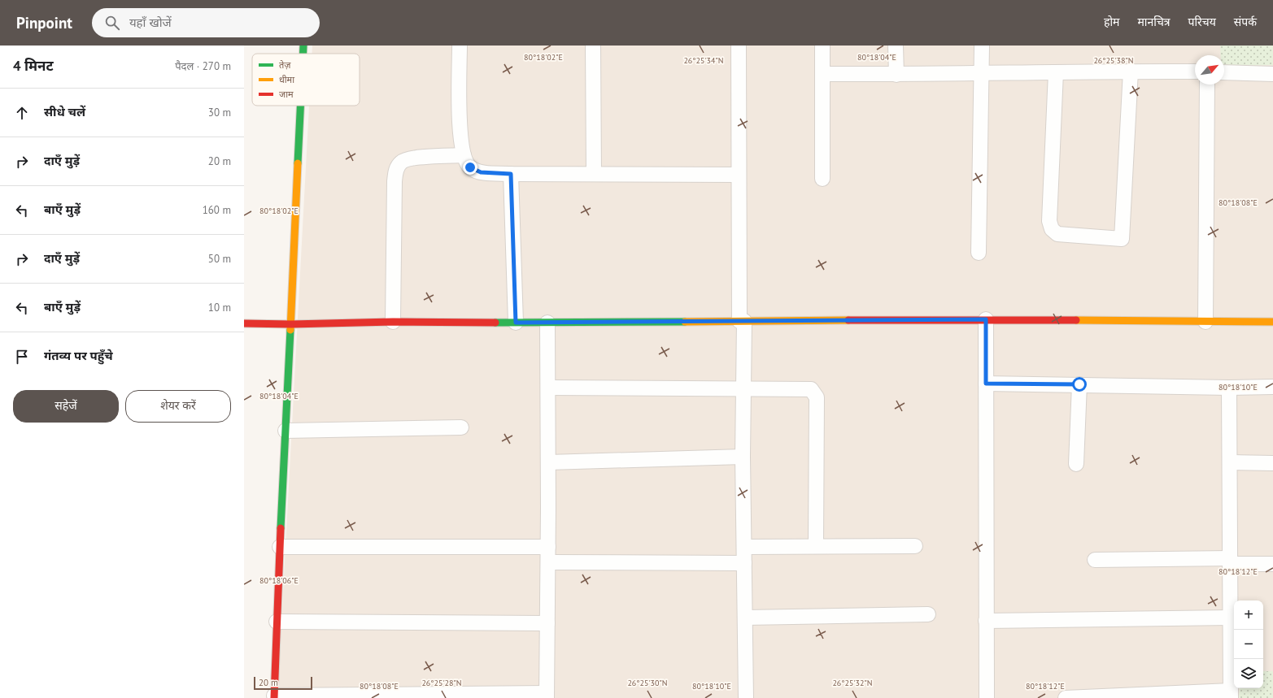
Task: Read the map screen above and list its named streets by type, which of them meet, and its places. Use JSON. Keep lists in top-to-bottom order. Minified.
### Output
{"legend":["तेज़","धीमा","जाम"],"scale_bar":"20 m","north":"top right","page":{"header":"Pinpoint","search":"यहाँ खोजें","nav":["होम","मानचित्र","परिचय","संपर्क"],"heading":["4 मिनट","पैदल · 270 m"],"list":[["सीधे चलें","30 m"],["दाएँ मुड़ें","20 m"],["बाएँ मुड़ें","160 m"],["दाएँ मुड़ें","50 m"],["बाएँ मुड़ें","10 m"],"गंतव्य पर पहुँचे"],"buttons":["सहेजें","शेयर करें"],"map_buttons":["+","−"],"scale":"20 m"},"coordinates":["80°18'02\"E","80°18'04\"E","26°25'34\"N","26°25'38\"N","80°18'08\"E","80°18'10\"E","80°18'12\"E","80°18'06\"E","26°25'28\"N","26°25'30\"N","26°25'32\"N"]}
